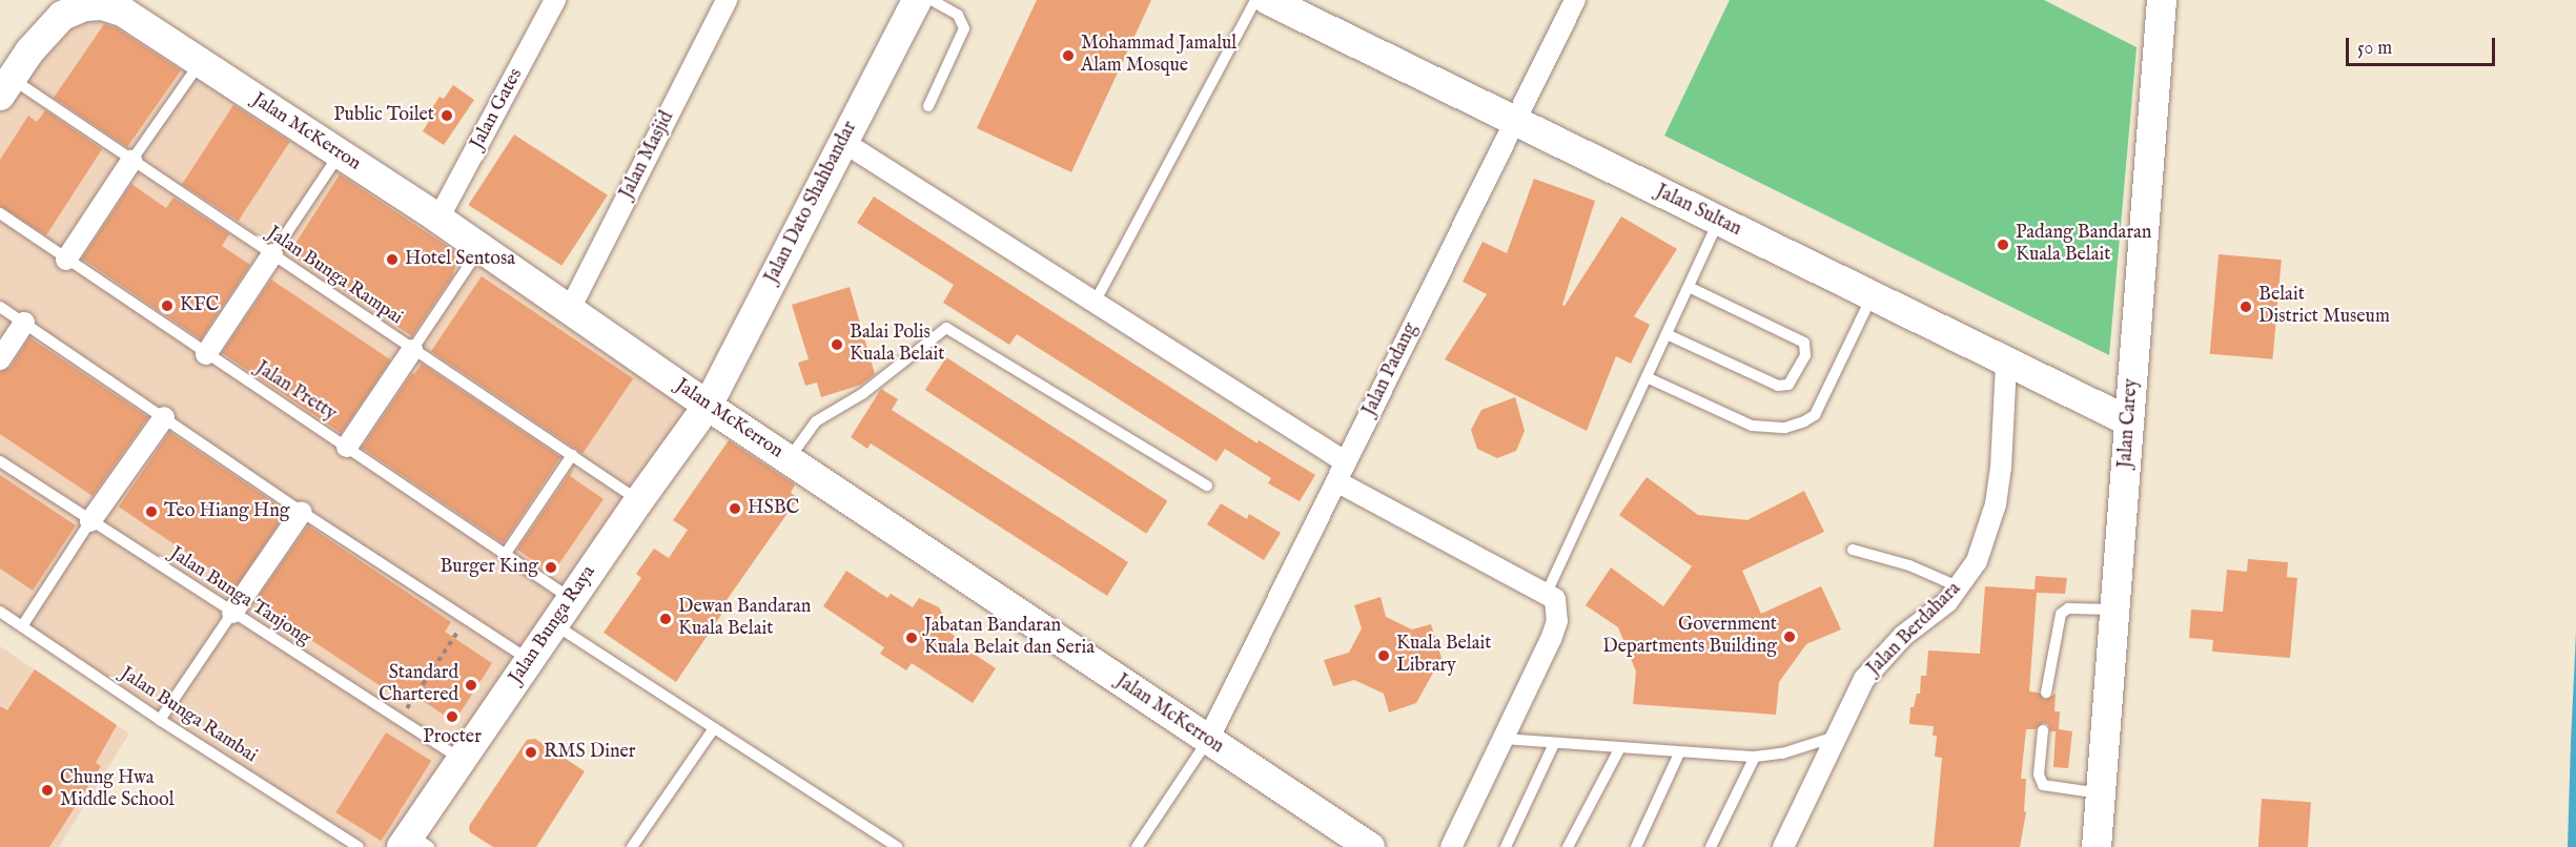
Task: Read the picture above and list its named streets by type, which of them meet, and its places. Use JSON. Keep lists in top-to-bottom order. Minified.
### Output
{"streets":{"street":["Jalan Gates","Jalan McKerron","Jalan Masjid","Jalan Dato Shahbandar","Jalan Sultan","Jalan Padang","Jalan Carey","Jalan Bunga Raya","Jalan Berdahara"],"lane":["Jalan Bunga Rampai","Jalan Pretty","Jalan Bunga Tanjong","Jalan Bunga Rambai"]},"crossings":[["Jalan Gates","Jalan McKerron"],["Jalan McKerron","Jalan Masjid"],["Jalan McKerron","Jalan Dato Shahbandar"],["Jalan McKerron","Jalan Padang"],["Jalan McKerron","Jalan Bunga Raya"],["Jalan Dato Shahbandar","Jalan Bunga Raya"],["Jalan Sultan","Jalan Padang"],["Jalan Sultan","Jalan Carey"],["Jalan Sultan","Jalan Berdahara"],["Jalan Bunga Rampai","Jalan Bunga Raya"],["Jalan Pretty","Jalan Bunga Raya"],["Jalan Bunga Tanjong","Jalan Bunga Raya"]],"places":["Mohammad Jamalul Alam Mosque","Public Toilet","Padang Bandaran Kuala Belait","Hotel Sentosa","KFC","Belait District Museum","Balai Polis Kuala Belait","HSBC","Teo Hiang Hng","Burger King","Dewan Bandaran Kuala Belait","Government Departments Building","Jabatan Bandaran Kuala Belait dan Seria","Kuala Belait Library","Standard Chartered","Procter","RMS Diner","Chung Hwa Middle School"],"scale_bar":"50 m"}
